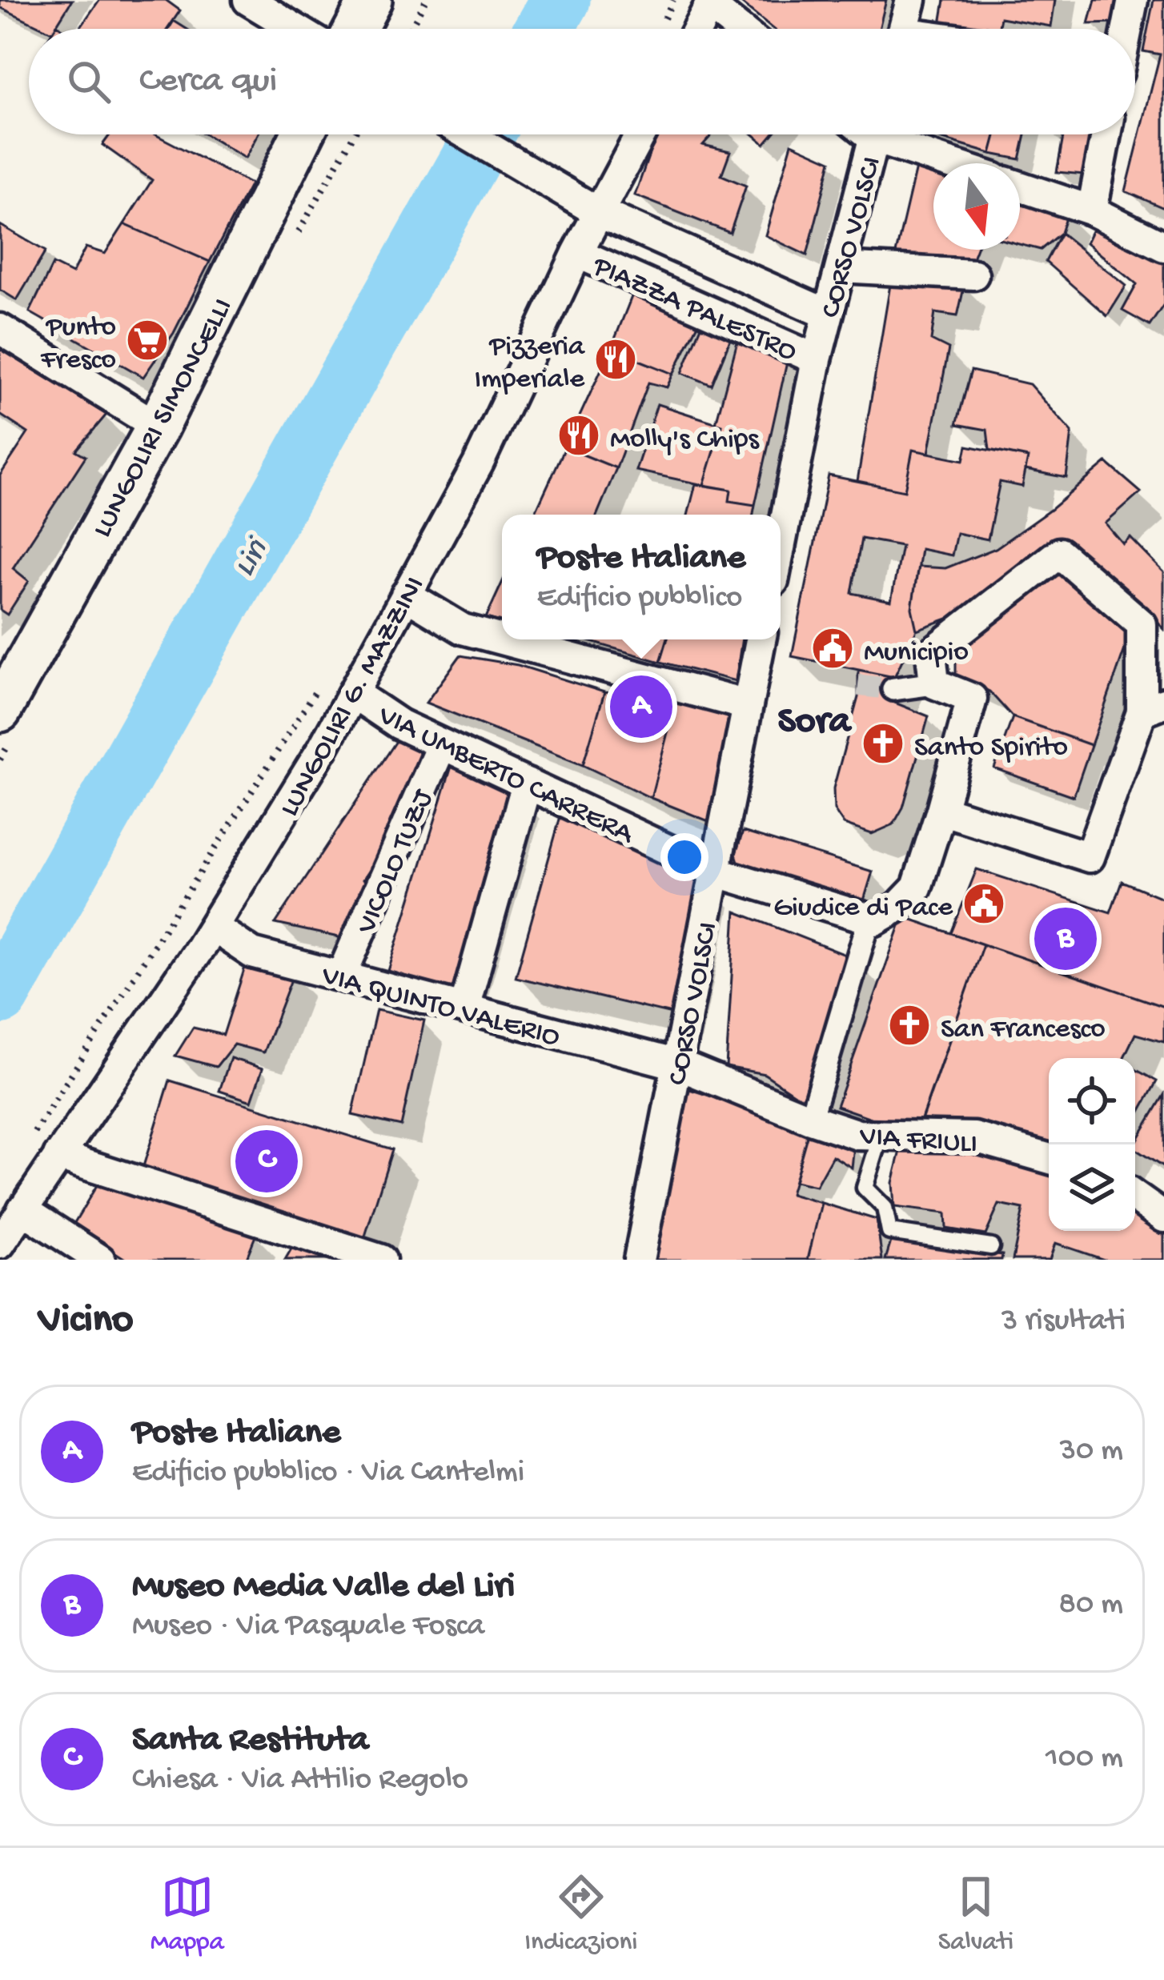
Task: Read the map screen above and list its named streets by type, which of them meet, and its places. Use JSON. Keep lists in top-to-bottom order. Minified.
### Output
{"streets":{"main road":["LUNGOLIRI SIMONCELLI"],"street":["CORSO VOLSCI","PIAZZA PALESTRO","LUNGOLIRI G. MAZZINI","VIA UMBERTO CARRERA","VICOLO TUZJ","VIA QUINTO VALERIO","VIA FRIULI"]},"crossings":[["CORSO VOLSCI","PIAZZA PALESTRO"],["CORSO VOLSCI","VIA UMBERTO CARRERA"],["CORSO VOLSCI","VIA QUINTO VALERIO"],["CORSO VOLSCI","VIA FRIULI"],["PIAZZA PALESTRO","LUNGOLIRI G. MAZZINI"],["LUNGOLIRI G. MAZZINI","VIA UMBERTO CARRERA"],["LUNGOLIRI G. MAZZINI","VIA QUINTO VALERIO"],["VIA UMBERTO CARRERA","VICOLO TUZJ"],["VICOLO TUZJ","VIA QUINTO VALERIO"],["VIA QUINTO VALERIO","VIA FRIULI"]],"districts":["Sora"],"water":["Liri"],"places":{"supermarket":["Punto Fresco"],"restaurant":["Pizzeria Imperiale","Molly's Chips"],"public building":["Municipio","Giudice di Pace"],"church":["Santo Spirito","San Francesco"]},"north":"bottom","page":{"search":"Cerca qui","popup":["Poste Italiane","Edificio pubblico"],"pins":["A","B","C"],"heading":["Vicino","3 risultati"],"list":[{"mark":"A","name":"Poste Italiane","note":"Edificio pubblico · Via Cantelmi","value":"30 m"},{"mark":"B","name":"Museo Media Valle del Liri","note":"Museo · Via Pasquale Fosca","value":"80 m"},{"mark":"C","name":"Santa Restituta","note":"Chiesa · Via Attilio Regolo","value":"100 m"}],"nav":["Mappa","Indicazioni","Salvati"]}}
